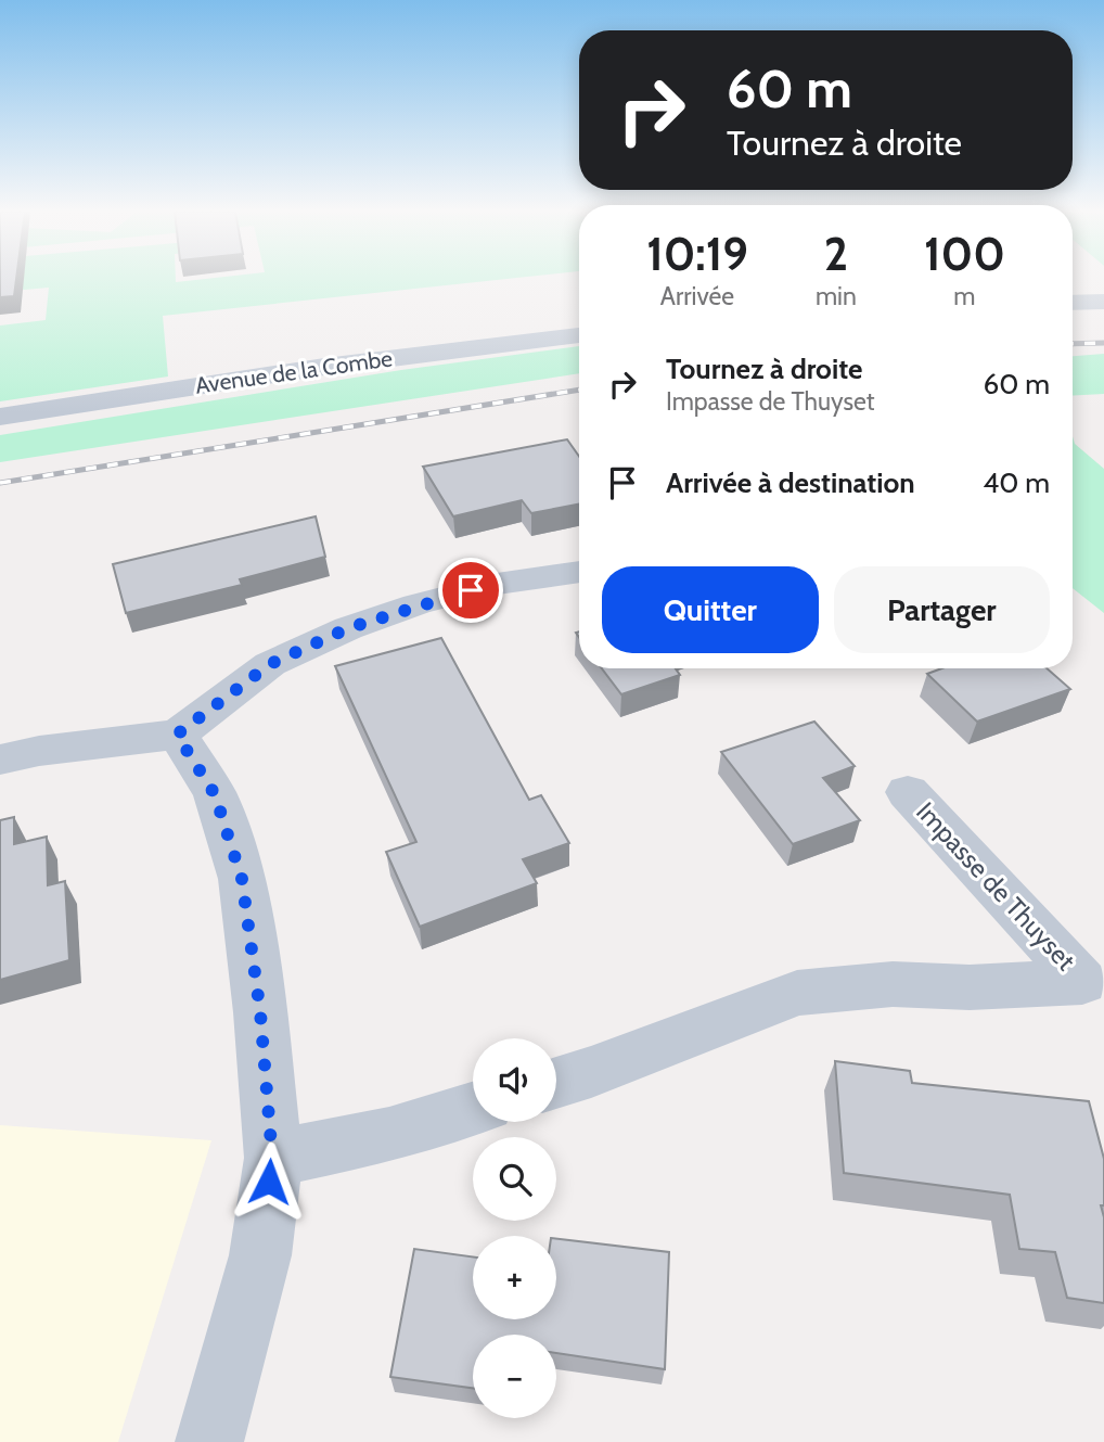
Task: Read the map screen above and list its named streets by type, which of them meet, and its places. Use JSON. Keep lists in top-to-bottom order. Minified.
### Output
{"streets":{"street":["Avenue de la Combe","Impasse de Thuyset"]},"page":{"turn":["60 m","Tournez à droite"],"eta":["10:19","Arrivée","2","min","100","m"],"list":[{"name":"Tournez à droite","note":"Impasse de Thuyset","value":"60 m"},{"name":"Arrivée à destination","value":"40 m"}],"buttons":["Quitter","Partager"],"map_buttons":["+","−"]}}
